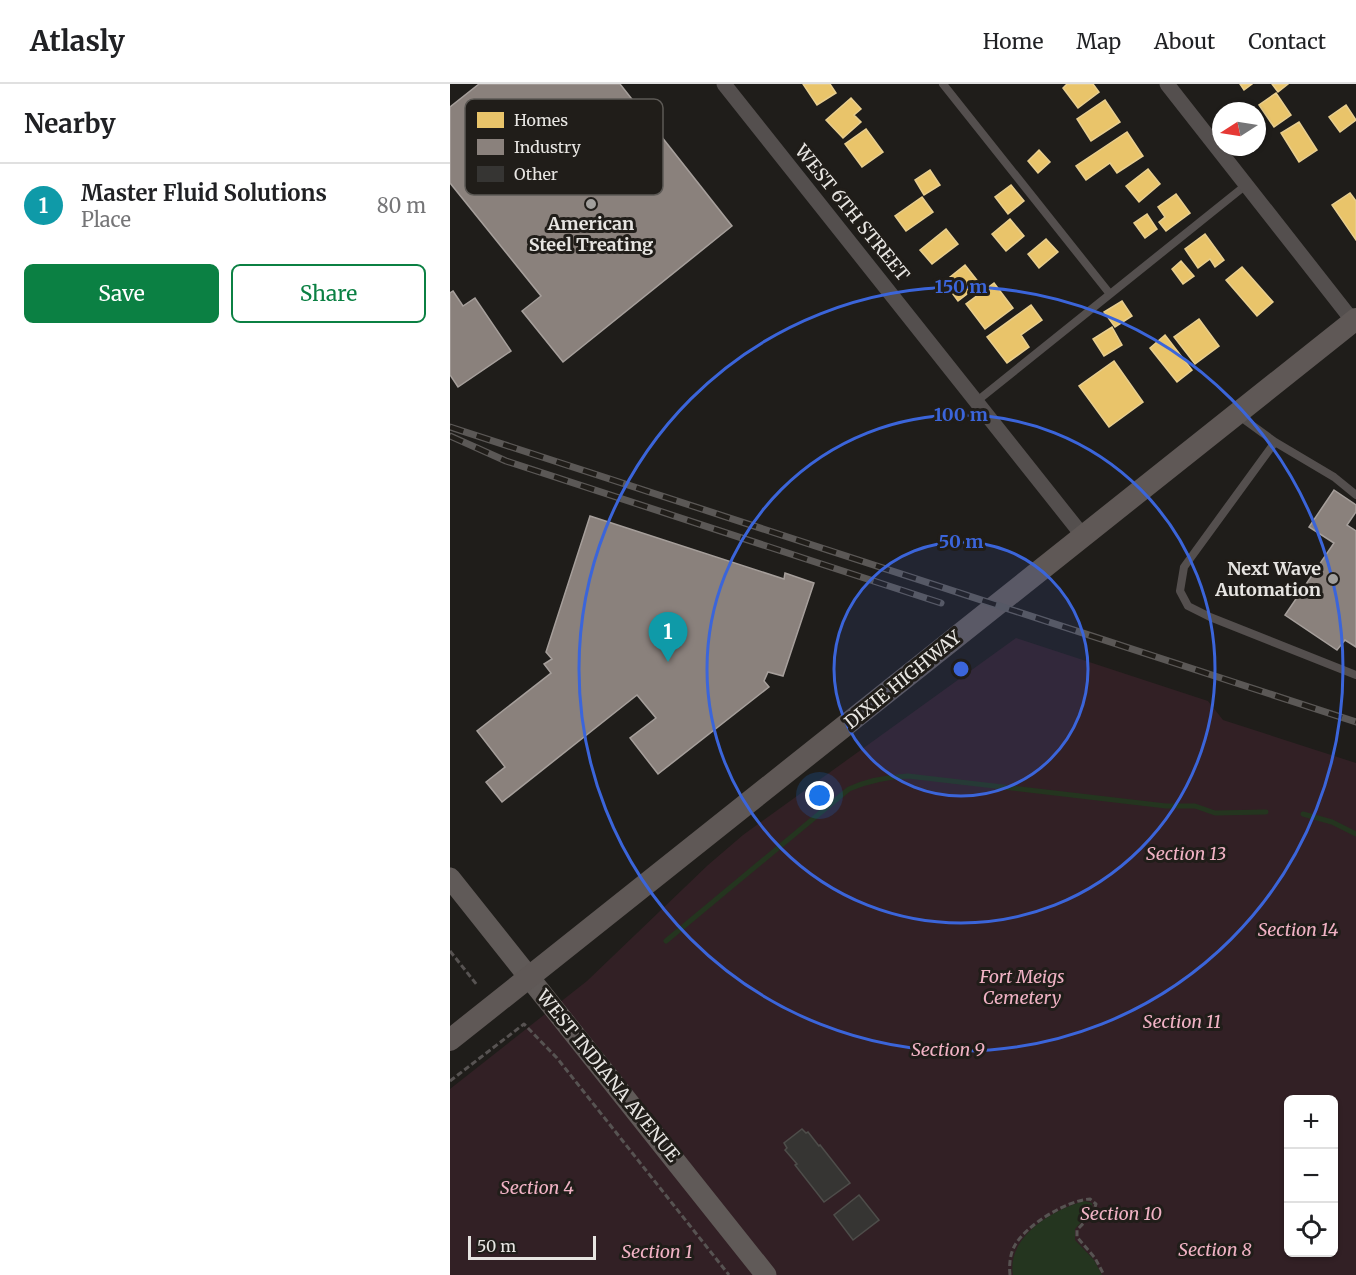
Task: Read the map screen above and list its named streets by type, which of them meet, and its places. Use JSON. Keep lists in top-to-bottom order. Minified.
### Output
{"streets":{"main road":["DIXIE HIGHWAY","WEST INDIANA AVENUE"],"street":["WEST 6TH STREET"]},"crossings":[["WEST 6TH STREET","DIXIE HIGHWAY"],["DIXIE HIGHWAY","WEST INDIANA AVENUE"]],"parks":["Section 13","Section 14","Fort Meigs Cemetery","Section 11","Section 9","Section 4","Section 10","Section 8","Section 1"],"places":["American Steel Treating","Next Wave Automation"],"legend":["Homes","Industry","Other"],"scale_bar":"50 m","north":"left","page":{"header":"Atlasly","nav":["Home","Map","About","Contact"],"heading":"Nearby","list":[{"mark":"1","name":"Master Fluid Solutions","note":"Place","value":"80 m"}],"buttons":["Save","Share"],"pins":"1","map_buttons":["+","−"],"scale":"50 m"},"rings":["150 m","100 m","50 m"]}
